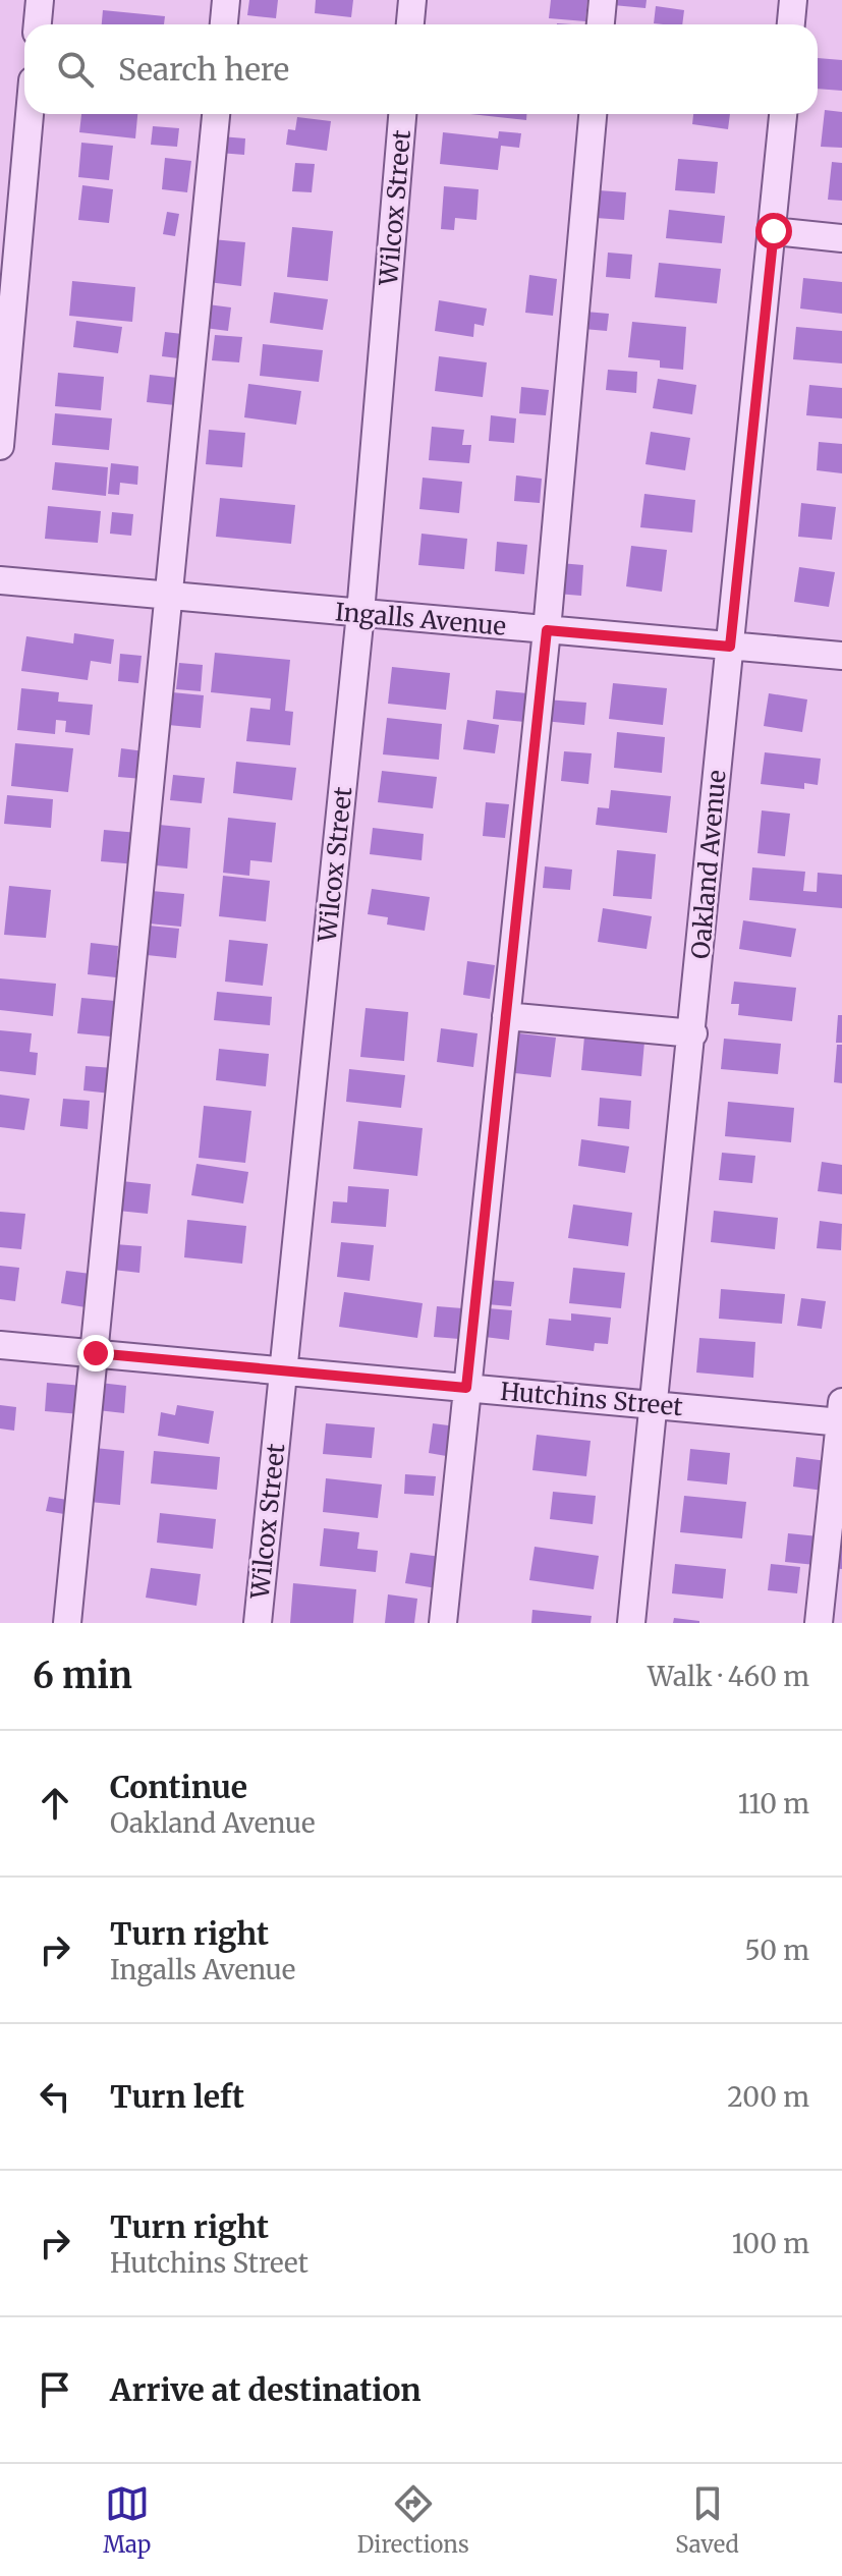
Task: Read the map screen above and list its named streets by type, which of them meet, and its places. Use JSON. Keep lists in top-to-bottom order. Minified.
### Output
{"streets":{"street":["Wilcox Street","Ingalls Avenue","Oakland Avenue","Hutchins Street"]},"crossings":[["Wilcox Street","Ingalls Avenue"],["Wilcox Street","Hutchins Street"],["Ingalls Avenue","Oakland Avenue"],["Oakland Avenue","Hutchins Street"]],"page":{"search":"Search here","heading":["6 min","Walk · 460 m"],"list":[["Continue","Oakland Avenue","110 m"],["Turn right","Ingalls Avenue","50 m"],["Turn left","200 m"],["Turn right","Hutchins Street","100 m"],"Arrive at destination"],"nav":["Map","Directions","Saved"]}}
